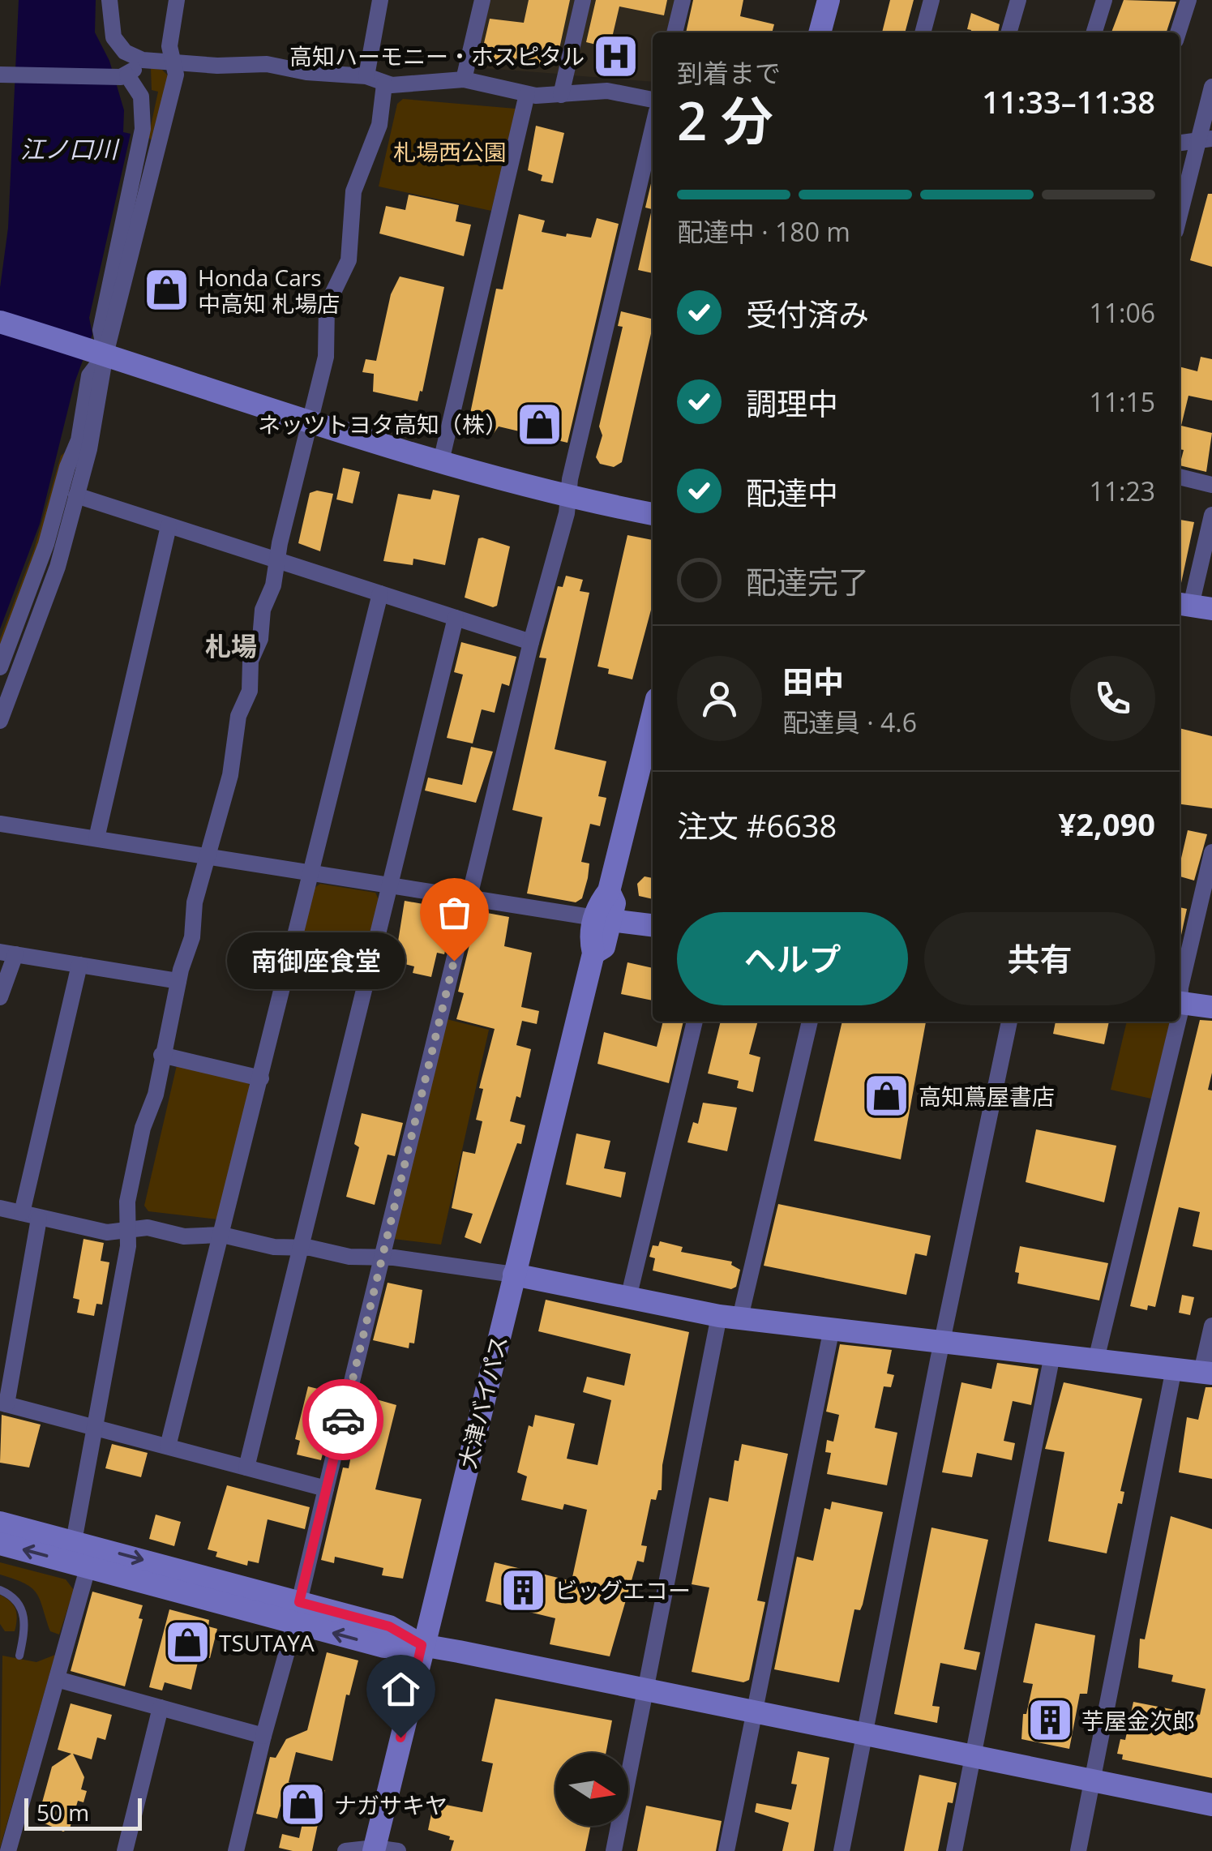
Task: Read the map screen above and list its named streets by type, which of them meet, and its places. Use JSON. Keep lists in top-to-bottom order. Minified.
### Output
{"streets":{"street":["大津バイパス"]},"districts":["札場"],"water":["江ノ口川"],"parks":["札場西公園"],"places":{"hospital":["高知ハーモニー・ホスピタル"],"shop":["Honda Cars 中高知 札場店","ネッツトヨタ高知（株）","高知蔦屋書店","TSUTAYA","ナガサキヤ"],"other":["南御座食堂"],"building":["ビッグエコー","芋屋金次郎"]},"scale_bar":"50 m","north":"right","page":{"heading":["2 分","到着まで","11:33–11:38"],"panel":["田中","配達員 · 4.6","注文 #6638","¥2,090"],"bar":"配達中 · 180 m","list":[["受付済み","11:06"],["調理中","11:15"],["配達中","11:23"],"配達完了"],"buttons":["ヘルプ","共有"],"bubble":"南御座食堂","scale":"50 m"}}
